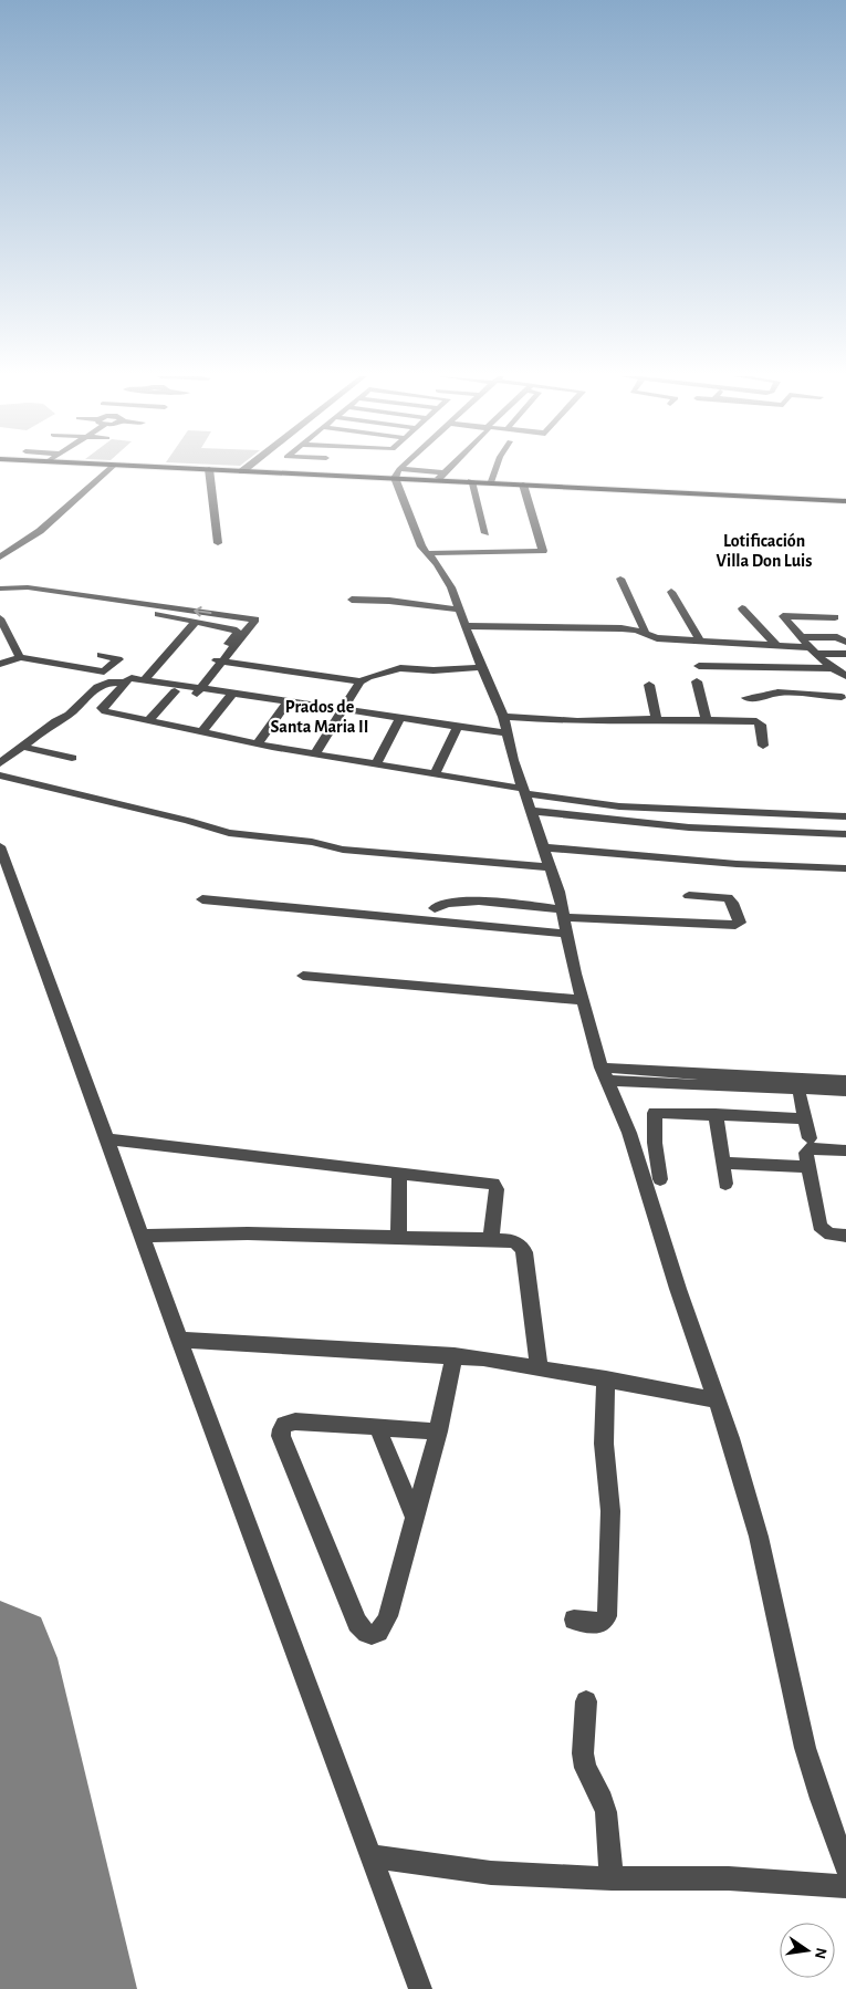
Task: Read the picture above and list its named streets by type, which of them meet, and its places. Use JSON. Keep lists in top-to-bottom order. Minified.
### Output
{"districts":["Lotificación Villa Don Luis","Prados de Santa Maria II"],"north":"right"}
